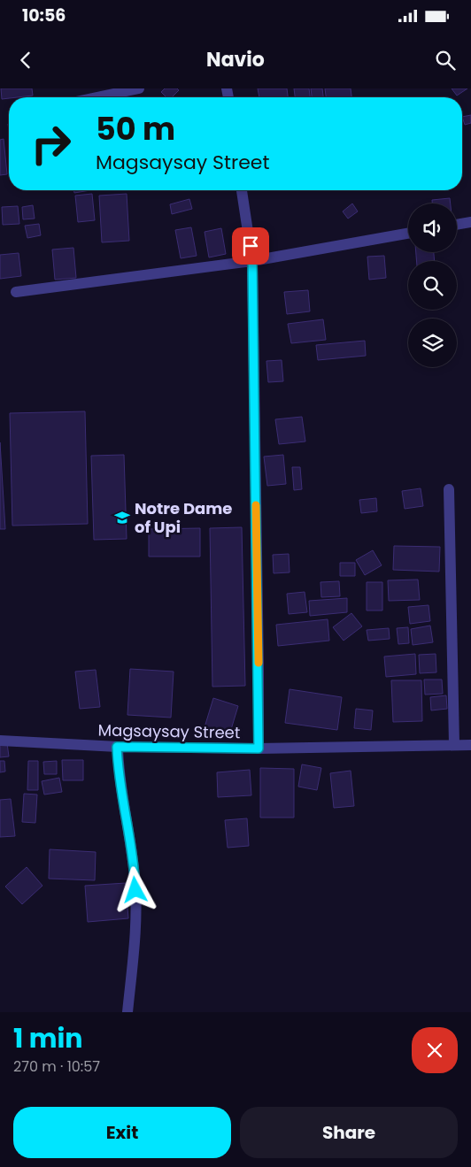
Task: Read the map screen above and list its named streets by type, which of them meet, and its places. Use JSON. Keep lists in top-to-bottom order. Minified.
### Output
{"streets":{"street":["Magsaysay Street"]},"places":{"school or university":["Notre Dame of Upi"]},"page":{"status":"10:56","header":"Navio","turn":["50 m","Magsaysay Street"],"heading":["1 min","270 m · 10:57"],"buttons":["Exit","Share"]}}
